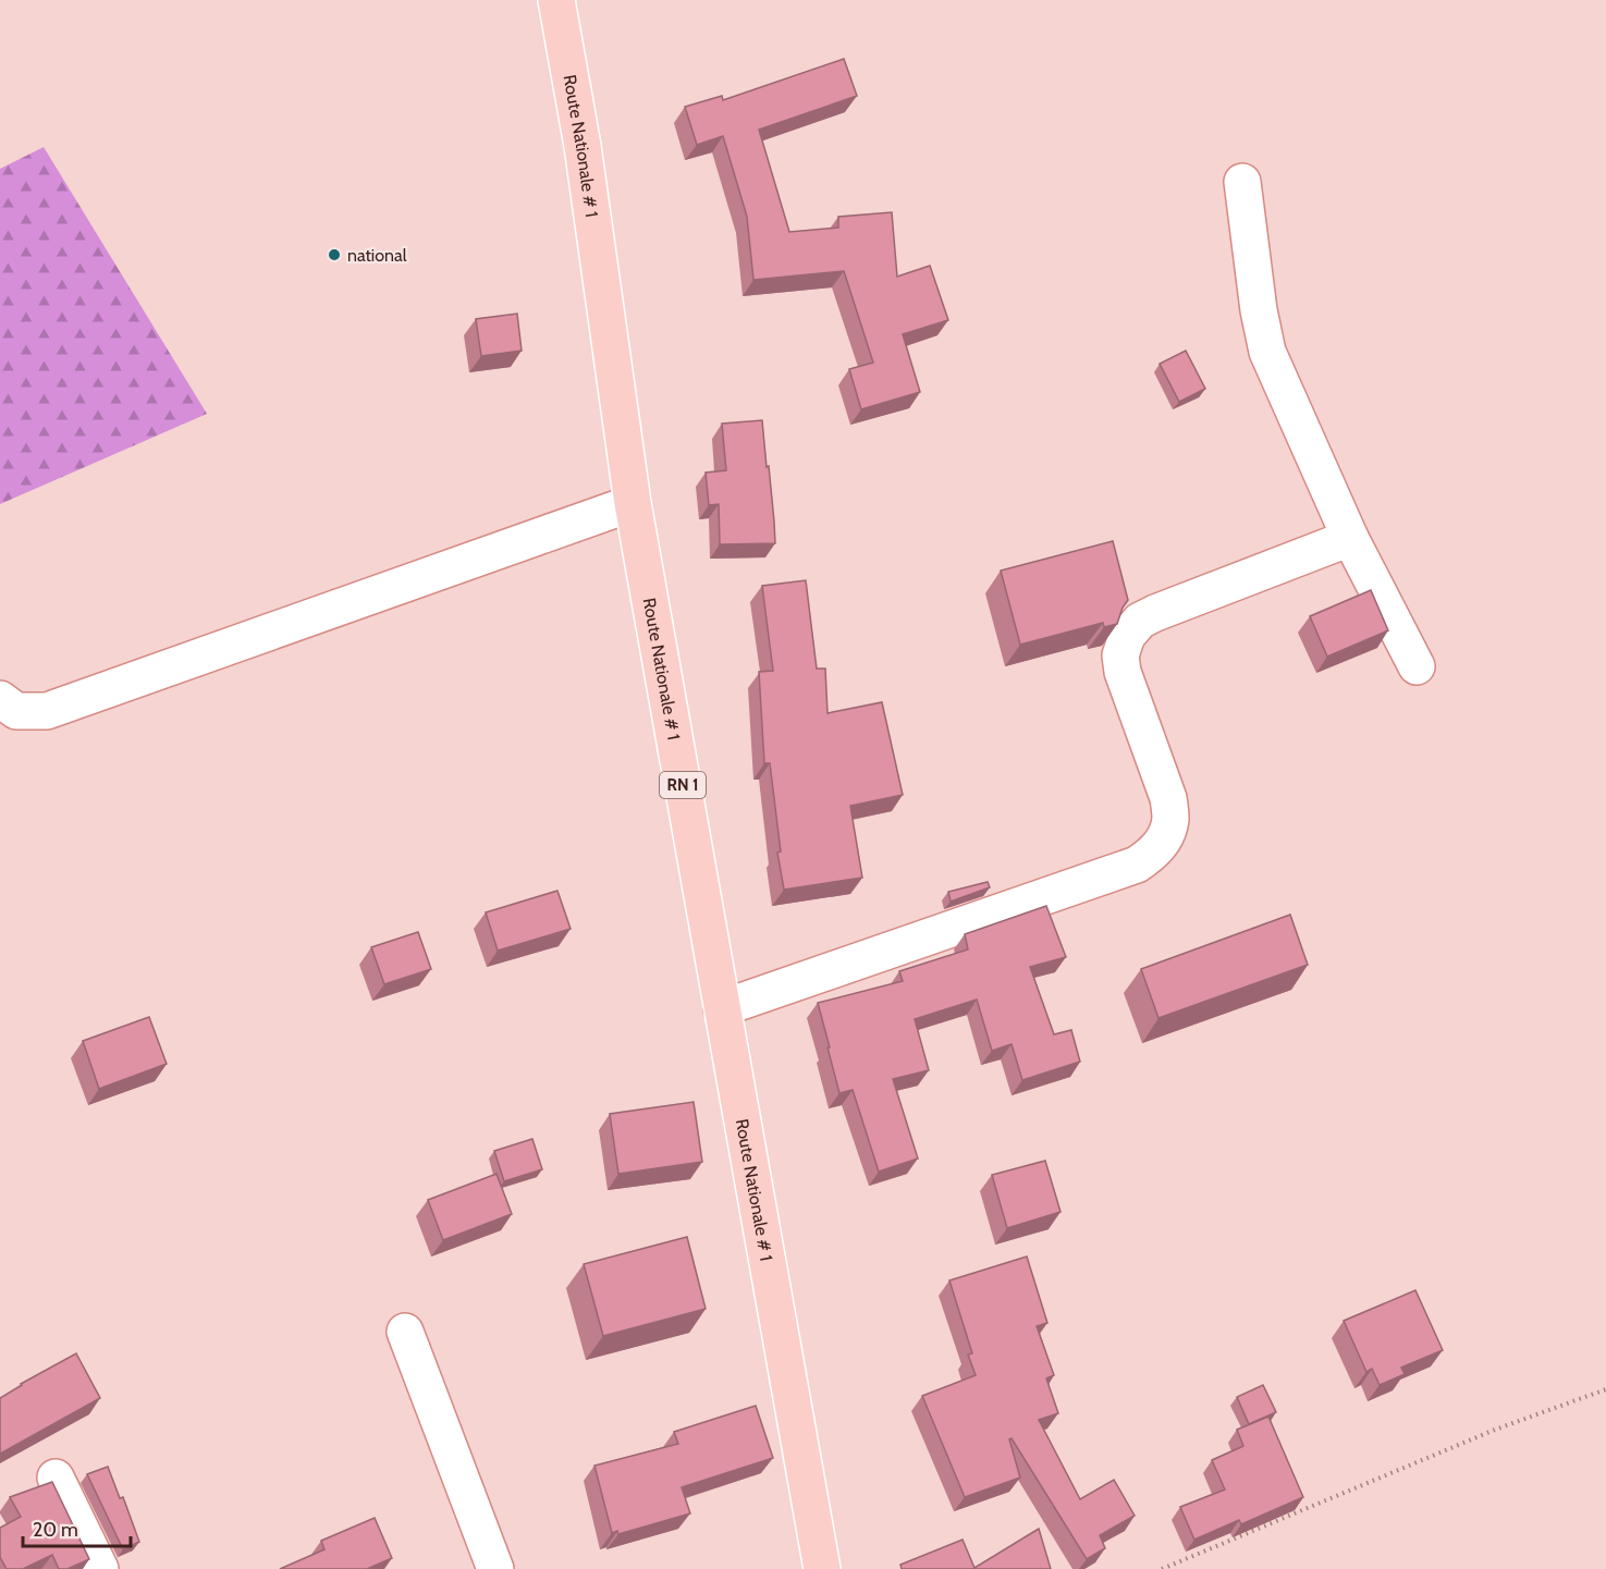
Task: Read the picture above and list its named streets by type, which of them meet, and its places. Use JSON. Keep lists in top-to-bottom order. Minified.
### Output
{"streets":{"main road":["Route Nationale # 1","RN 1"]},"places":["national"],"scale_bar":"20 m"}
